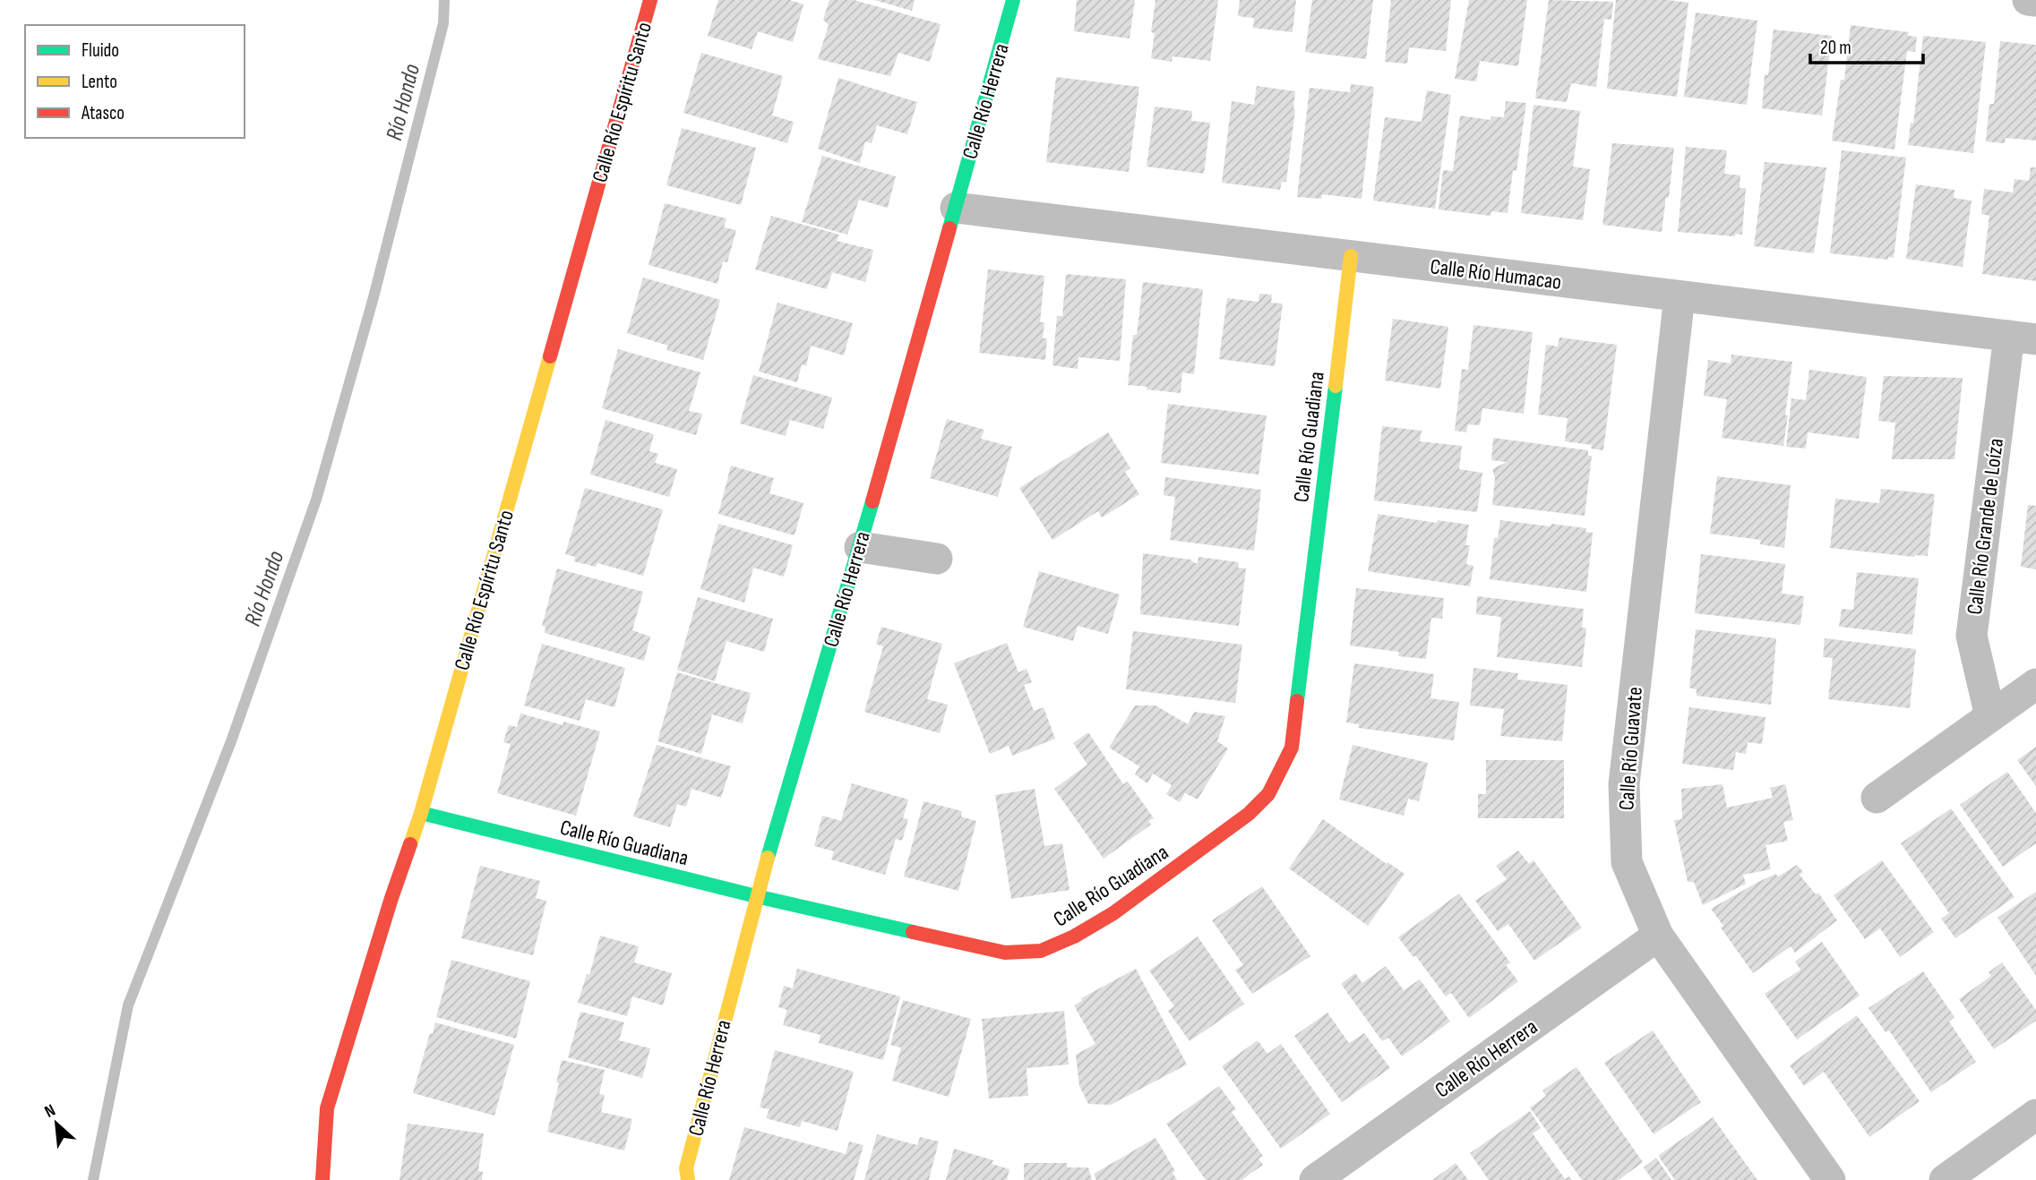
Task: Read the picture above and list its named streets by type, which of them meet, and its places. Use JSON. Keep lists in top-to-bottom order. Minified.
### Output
{"streets":{"street":["Calle Río Herrera","Calle Río Espíritu Santo","Calle Río Humacao","Calle Río Guadiana","Calle Río Grande de Loíza","Calle Río Guavate"]},"crossings":[["Calle Río Herrera","Calle Río Humacao"],["Calle Río Herrera","Calle Río Guadiana"],["Calle Río Herrera","Calle Río Guavate"],["Calle Río Espíritu Santo","Calle Río Guadiana"],["Calle Río Humacao","Calle Río Guadiana"],["Calle Río Humacao","Calle Río Grande de Loíza"],["Calle Río Humacao","Calle Río Guavate"]],"water":["Río Hondo"],"legend":["Fluido","Lento","Atasco"],"scale_bar":"20 m","north":"top left"}
